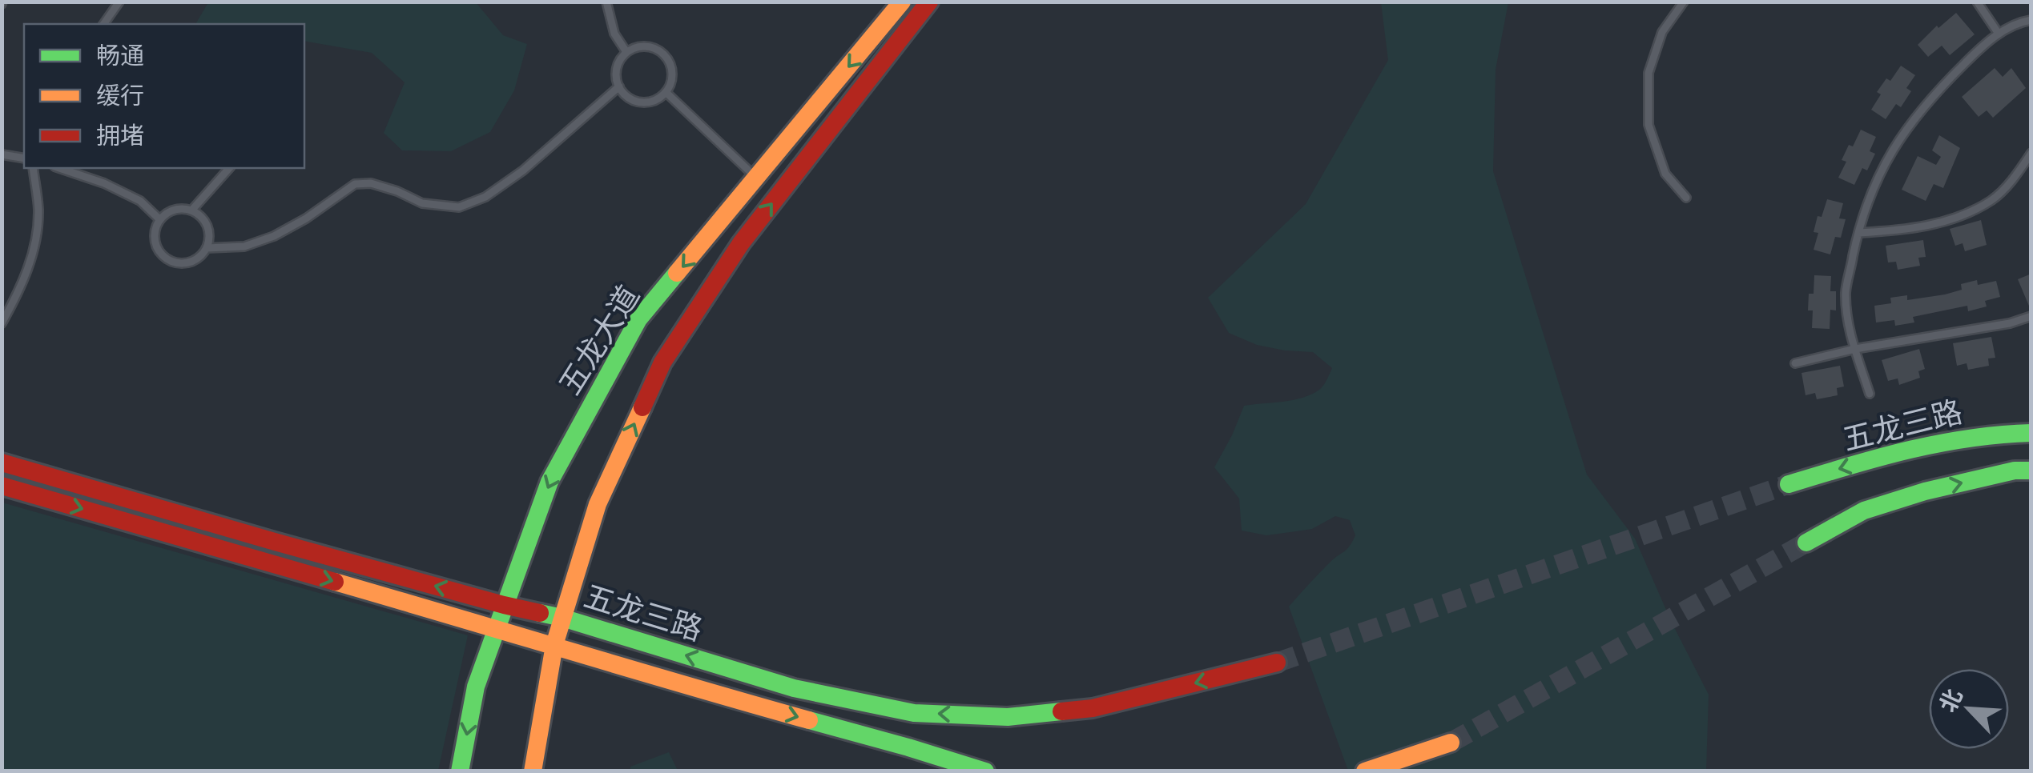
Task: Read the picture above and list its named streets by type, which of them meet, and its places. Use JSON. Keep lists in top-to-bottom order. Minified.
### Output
{"streets":{"main road":["五龙大道","五龙三路"]},"crossings":[["五龙大道","五龙三路"]],"legend":["畅通","缓行","拥堵"],"north":"top left"}
